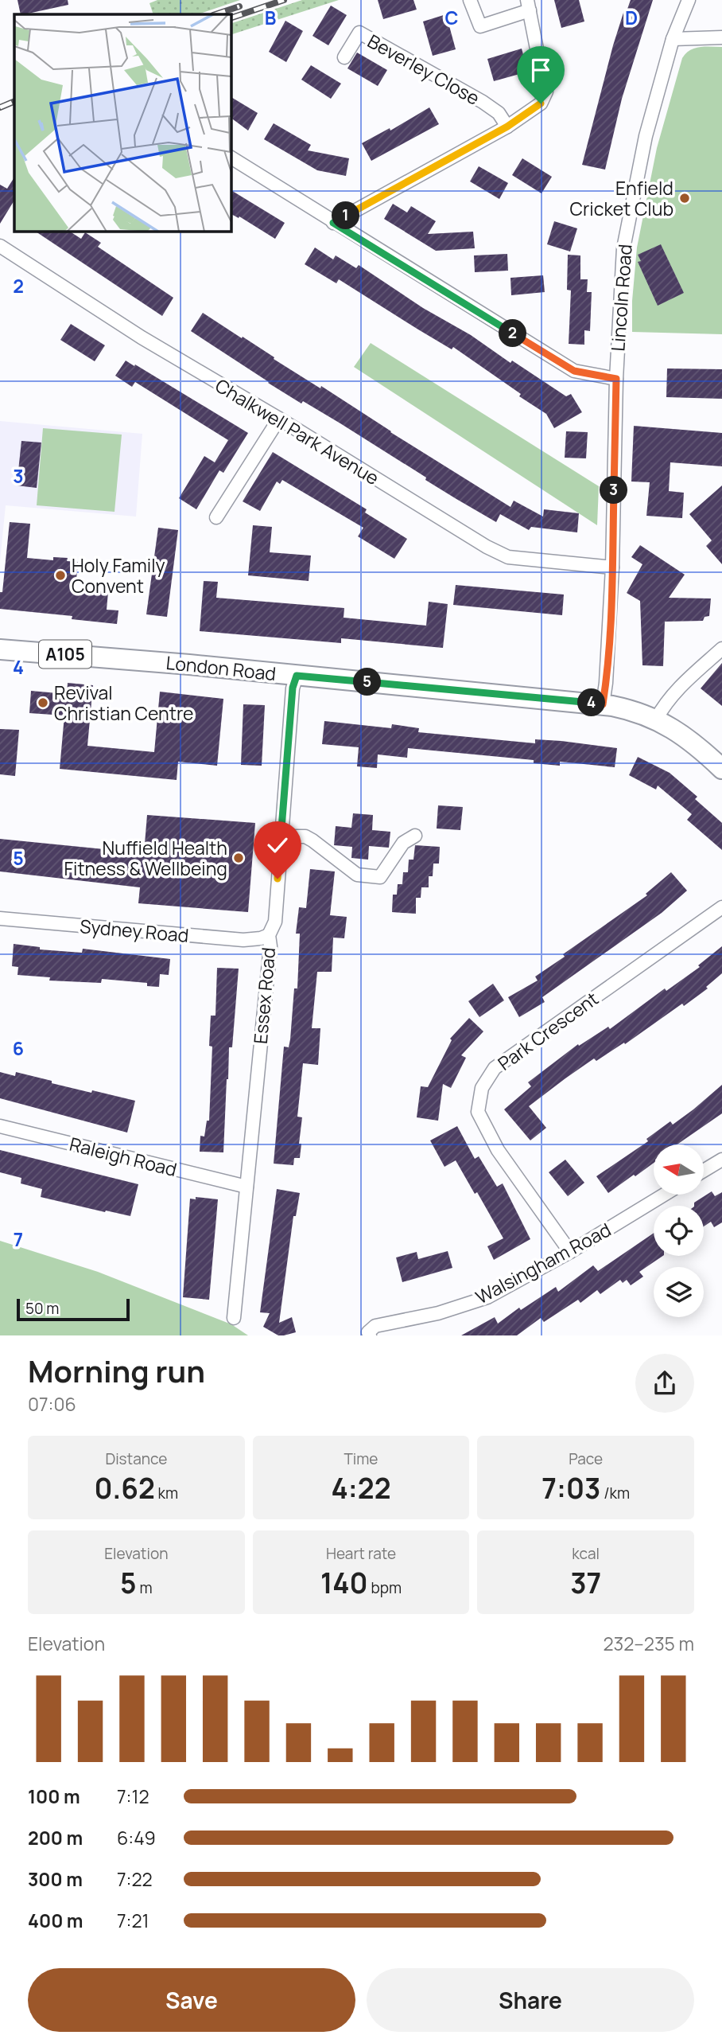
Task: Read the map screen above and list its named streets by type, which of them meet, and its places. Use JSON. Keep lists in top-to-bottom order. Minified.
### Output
{"streets":{"main road":["A105","London Road"],"street":["Beverley Close","Lincoln Road","Chalkwell Park Avenue","Sydney Road","Essex Road","Park Crescent","Raleigh Road","Walsingham Road"]},"crossings":[["Lincoln Road","Chalkwell Park Avenue"],["Lincoln Road","London Road"],["London Road","Essex Road"],["Sydney Road","Essex Road"],["Essex Road","Raleigh Road"],["Park Crescent","Walsingham Road"]],"places":["Enfield Cricket Club","Holy Family Convent","Revival Christian Centre","Nuffield Health Fitness & Wellbeing"],"scale_bar":"50 m","north":"left","page":{"pins":["1","2","3","5","4"],"scale":"50 m","heading":["Morning run","07:06"],"stats":[["Distance","0.62 km"],["Time","4:22"],["Pace","7:03 /km"],["Elevation","5 m"],["Heart rate","140 bpm"],["kcal","37"]],"chart":["Elevation","232–235 m"],"list":[{"name":"100 m","note":"7:12"},{"name":"200 m","note":"6:49"},{"name":"300 m","note":"7:22"},{"name":"400 m","note":"7:21"}],"buttons":["Save","Share"]},"grid":{"columns":["B","C","D"],"rows":["2","3","4","5","6","7"]}}
